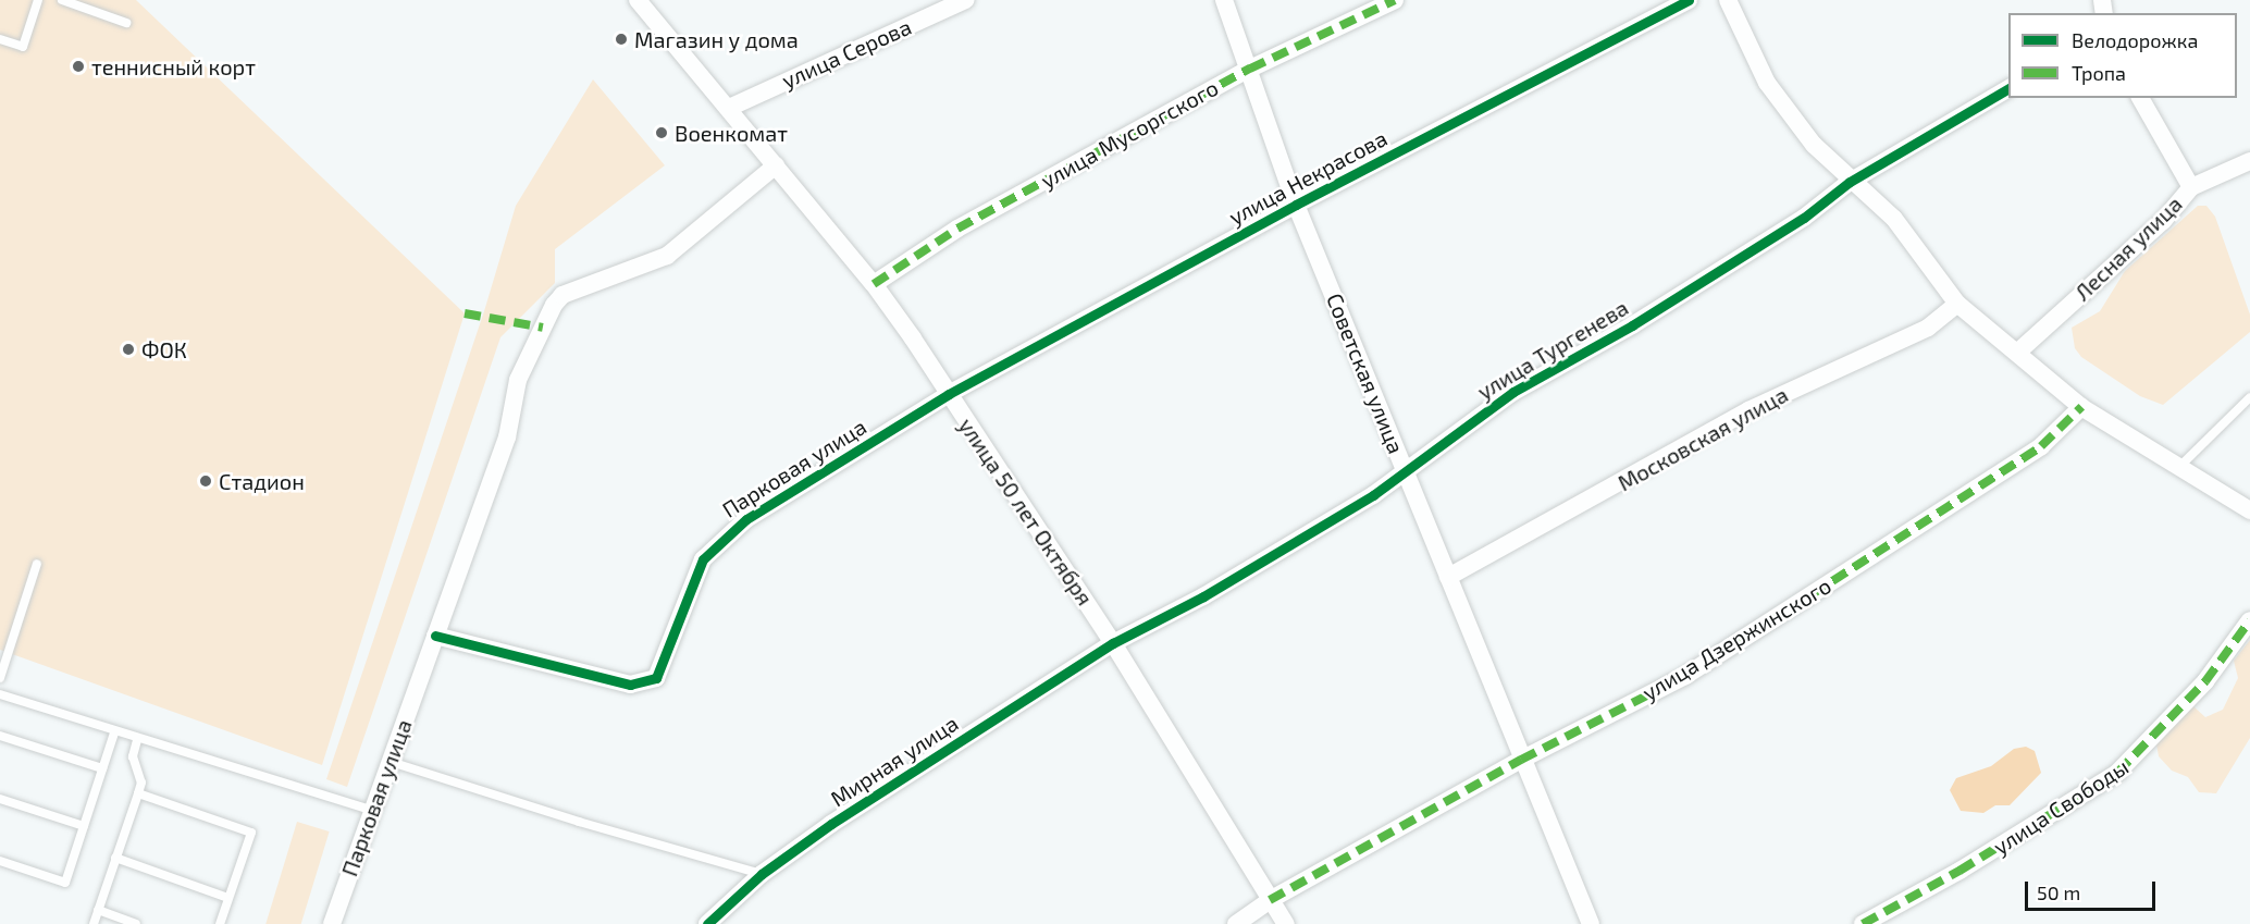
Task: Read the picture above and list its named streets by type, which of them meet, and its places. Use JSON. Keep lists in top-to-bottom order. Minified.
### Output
{"streets":{"street":["улица Серова","улица Мусоргского","улица Некрасова","Лесная улица","улица Тургенева","Советская улица","Московская улица","Парковая улица","улица 50 лет Октября","улица Дзержинского","Мирная улица","улица Свободы"]},"crossings":[["улица Серова","улица 50 лет Октября"],["улица Мусоргского","Советская улица"],["улица Мусоргского","улица 50 лет Октября"],["улица Некрасова","Советская улица"],["улица Некрасова","Парковая улица"],["улица Некрасова","улица 50 лет Октября"],["улица Тургенева","Советская улица"],["улица Тургенева","улица 50 лет Октября"],["улица Тургенева","Мирная улица"],["Советская улица","Московская улица"],["Советская улица","улица Дзержинского"],["Парковая улица","улица 50 лет Октября"],["улица 50 лет Октября","улица Дзержинского"],["улица 50 лет Октября","Мирная улица"]],"places":["Магазин у дома","теннисный корт","Военкомат","ФОК","Стадион"],"legend":["Велодорожка","Тропа"],"scale_bar":"50 m"}
